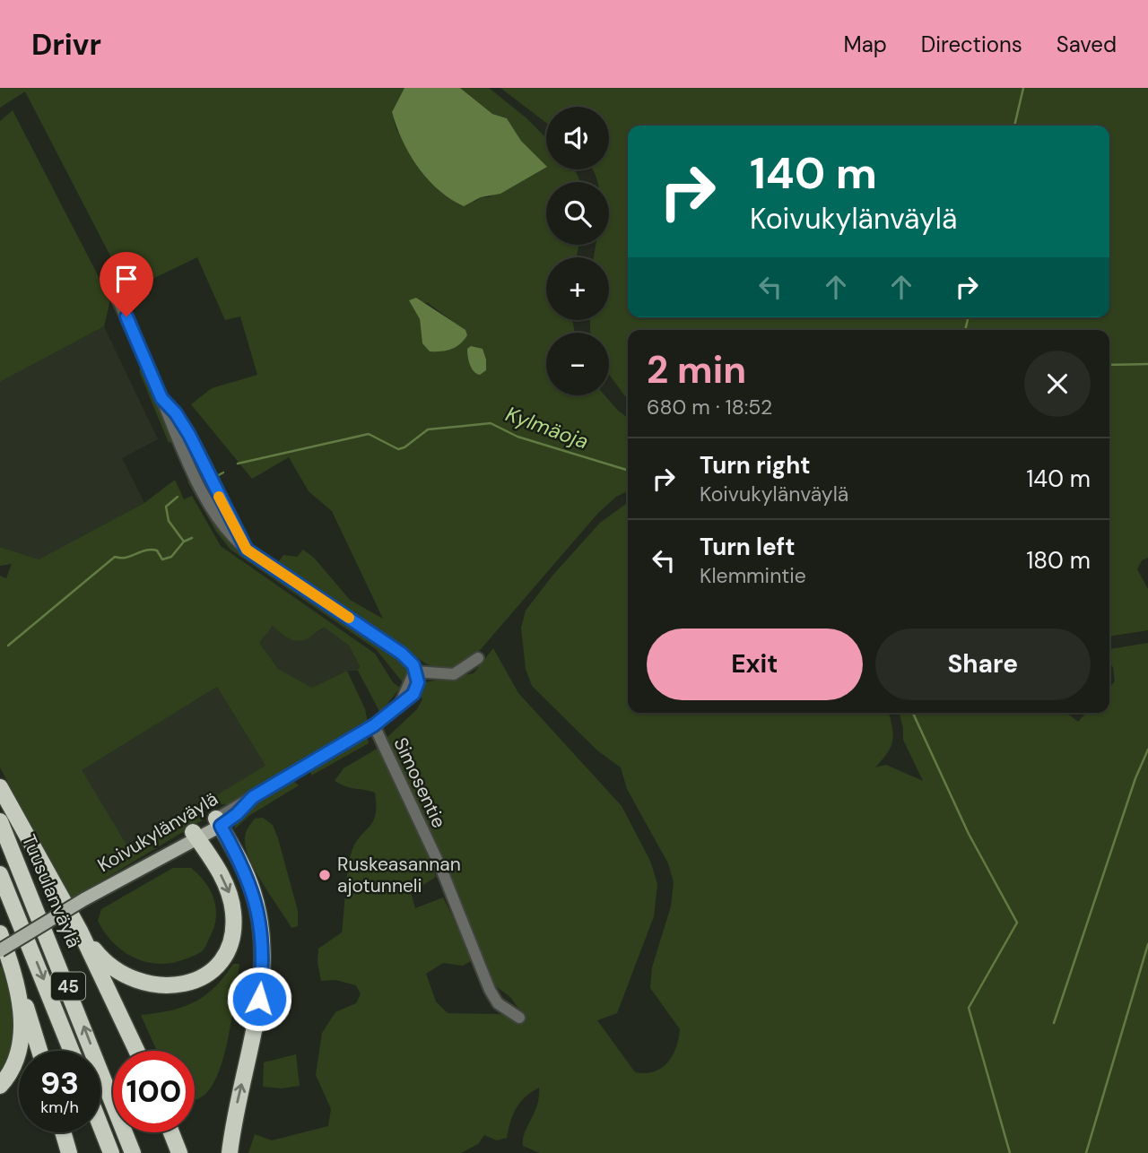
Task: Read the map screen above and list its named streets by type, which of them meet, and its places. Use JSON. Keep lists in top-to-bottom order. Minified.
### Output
{"streets":{"highway":["Tuusulanväylä","45"],"main road":["Koivukylänväylä"],"street":["Simosentie"]},"crossings":[["Simosentie","Koivukylänväylä"]],"water":["Kylmäoja"],"places":["Ruskeasannan ajotunneli"],"page":{"header":"Drivr","nav":["Map","Directions","Saved"],"map_buttons":["+","−"],"turn":["140 m","Koivukylänväylä"],"heading":["2 min","680 m · 18:52"],"list":[{"name":"Turn right","note":"Koivukylänväylä","value":"140 m"},{"name":"Turn left","note":"Klemmintie","value":"180 m"}],"buttons":["Exit","Share"],"speed":"93 km/h","limit":"100"}}
